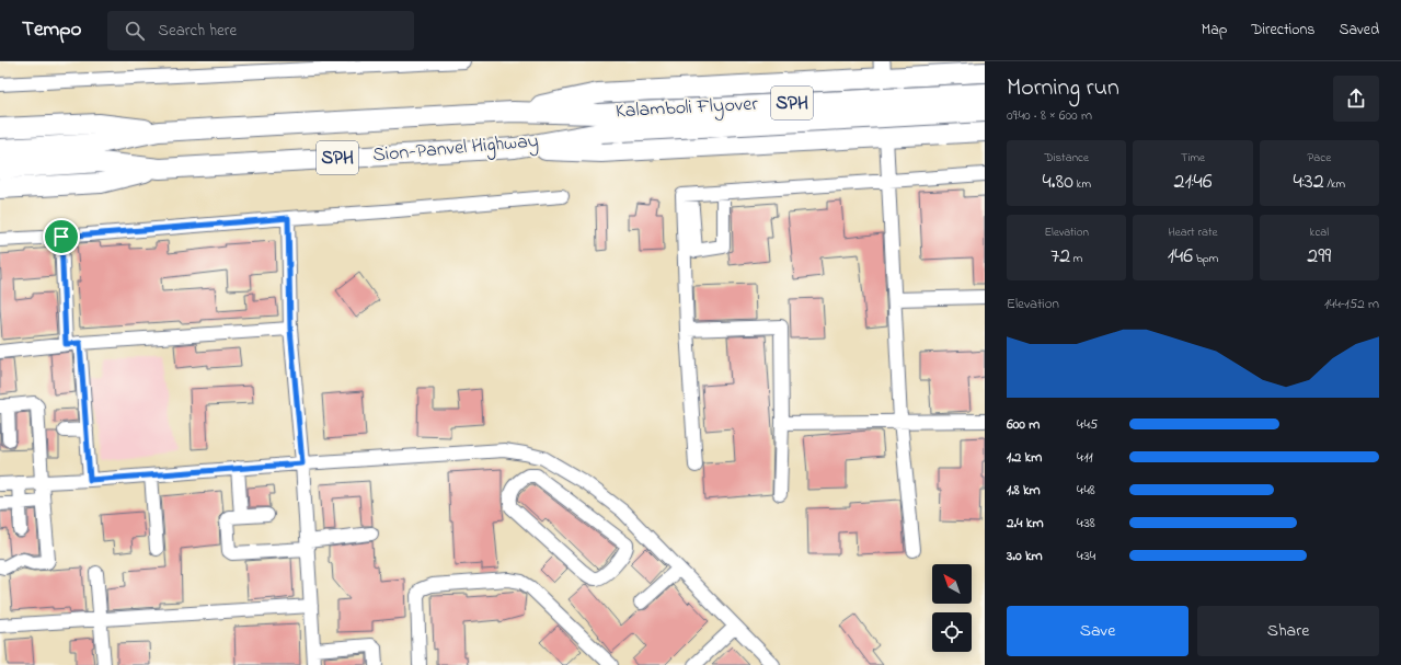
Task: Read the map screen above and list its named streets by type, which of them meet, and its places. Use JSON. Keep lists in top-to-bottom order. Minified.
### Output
{"streets":{"highway":["SPH","Kalamboli Flyover","Sion-Panvel Highway"]},"crossings":[["SPH","Sion-Panvel Highway"],["Kalamboli Flyover","Sion-Panvel Highway"]],"north":"top left","page":{"header":"Tempo","search":"Search here","nav":["Map","Directions","Saved"],"heading":["Morning run","09:40 · 8 × 600 m"],"stats":[["Distance","4.80 km"],["Time","21:46"],["Pace","4:32 /km"],["Elevation","72 m"],["Heart rate","146 bpm"],["kcal","299"]],"chart":["Elevation","144–152 m"],"list":[{"name":"600 m","note":"4:45"},{"name":"1.2 km","note":"4:11"},{"name":"1.8 km","note":"4:48"},{"name":"2.4 km","note":"4:38"},{"name":"3.0 km","note":"4:34"}],"buttons":["Save","Share"]}}
